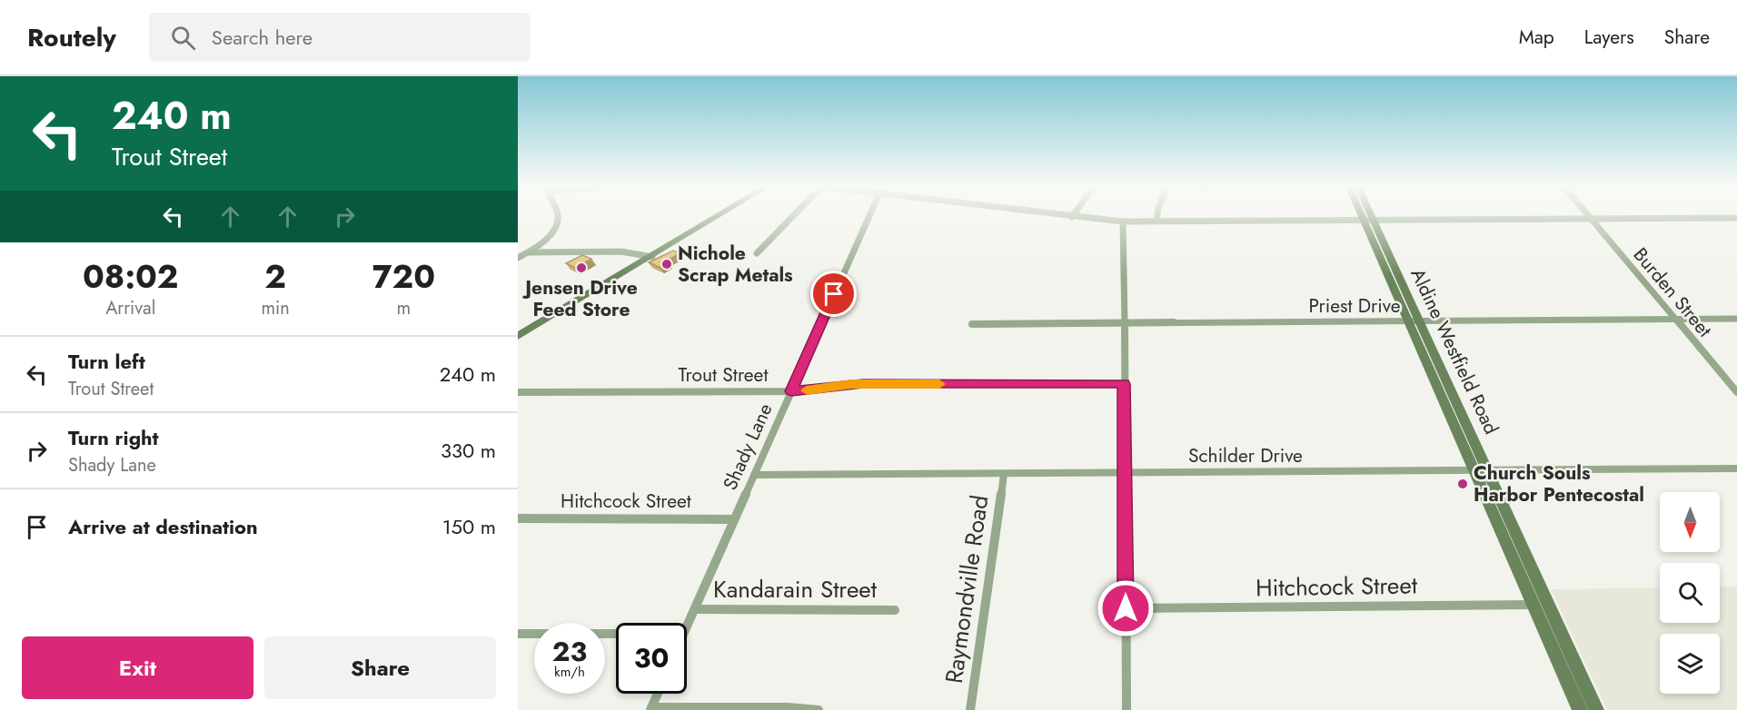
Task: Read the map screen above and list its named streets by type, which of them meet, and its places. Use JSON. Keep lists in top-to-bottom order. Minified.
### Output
{"streets":{"main road":["Aldine Westfield Road"],"street":["Burden Street","Priest Drive","Trout Street","Shady Lane","Schilder Drive","Hitchcock Street","Kandarain Street","Raymondville Road"]},"crossings":[["Burden Street","Priest Drive"],["Priest Drive","Aldine Westfield Road"],["Aldine Westfield Road","Schilder Drive"],["Aldine Westfield Road","Hitchcock Street"],["Trout Street","Shady Lane"],["Shady Lane","Schilder Drive"],["Shady Lane","Hitchcock Street"],["Shady Lane","Kandarain Street"],["Schilder Drive","Raymondville Road"]],"places":["Nichole Scrap Metals","Jensen Drive Feed Store","Church Souls Harbor Pentecostal"],"north":"bottom","page":{"header":"Routely","search":"Search here","nav":["Map","Layers","Share"],"turn":["240 m","Trout Street"],"eta":["08:02","Arrival","2","min","720","m"],"list":[{"name":"Turn left","note":"Trout Street","value":"240 m"},{"name":"Turn right","note":"Shady Lane","value":"330 m"},{"name":"Arrive at destination","value":"150 m"}],"speed":"23 km/h","limit":"30","buttons":["Exit","Share"]}}
